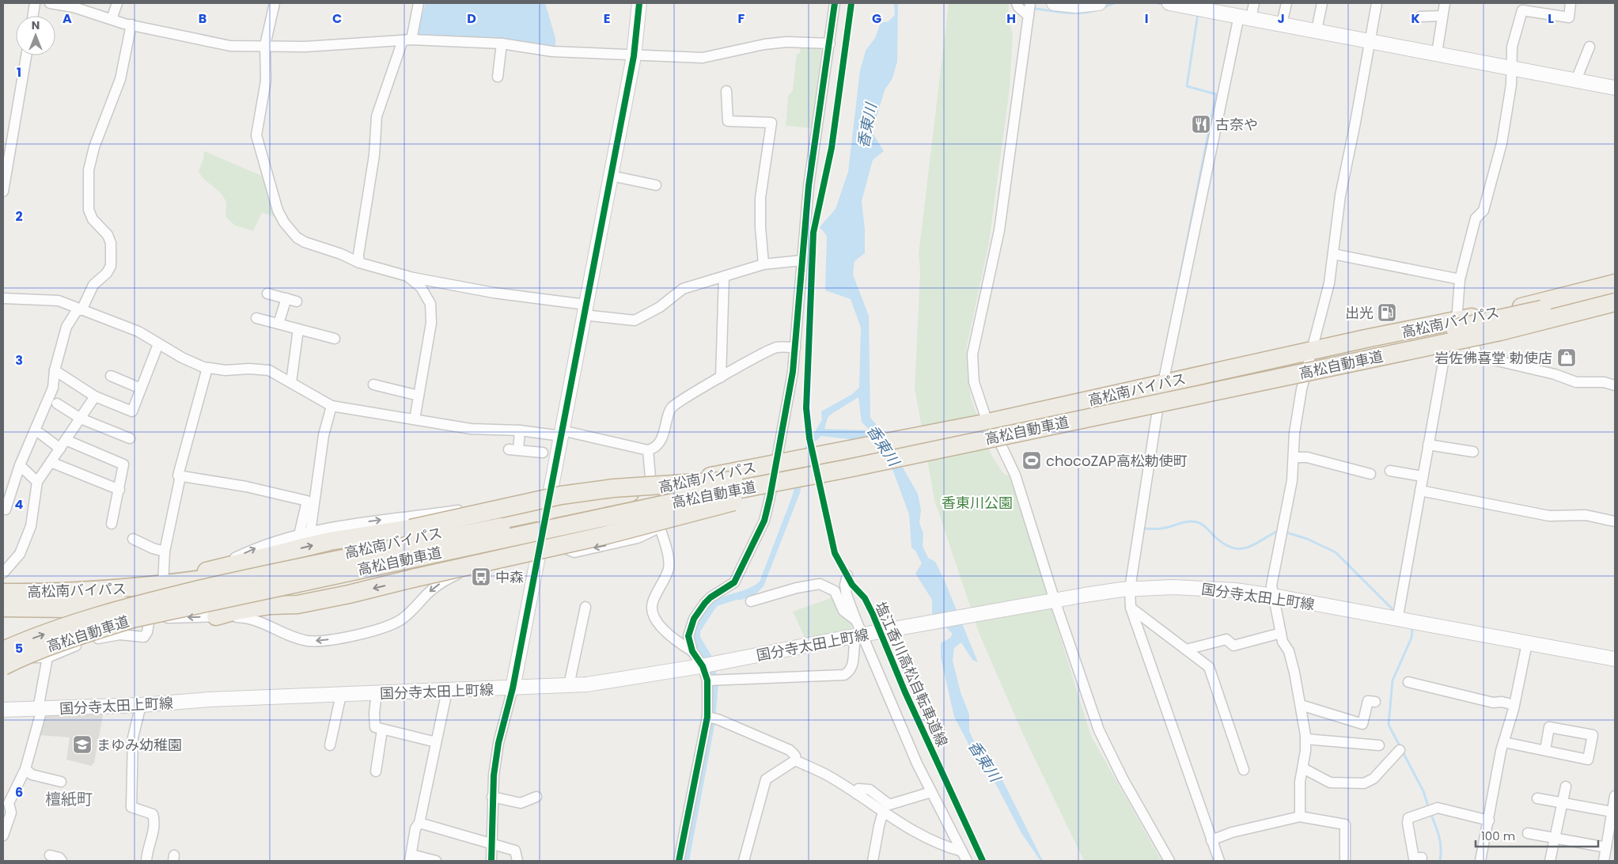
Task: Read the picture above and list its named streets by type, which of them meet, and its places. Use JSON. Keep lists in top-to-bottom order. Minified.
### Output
{"streets":{"highway":["高松南バイパス","高松自動車道"],"main road":["国分寺太田上町線"],"cycle path":["塩江香川高松自転車道線"]},"districts":["檀紙町"],"water":["香東川"],"parks":["香東川公園"],"places":{"restaurant":["古奈や"],"fuel station":["出光"],"shop":["岩佐佛喜堂 勅使店"],"sports":["chocoZAP高松勅使町"],"bus stop":["中森"],"school or university":["まゆみ幼稚園"]},"scale_bar":"100 m","north":"top","grid":{"columns":["A","B","C","D","E","F","G","H","I","J","K","L"],"rows":["1","2","3","4","5","6"]}}
